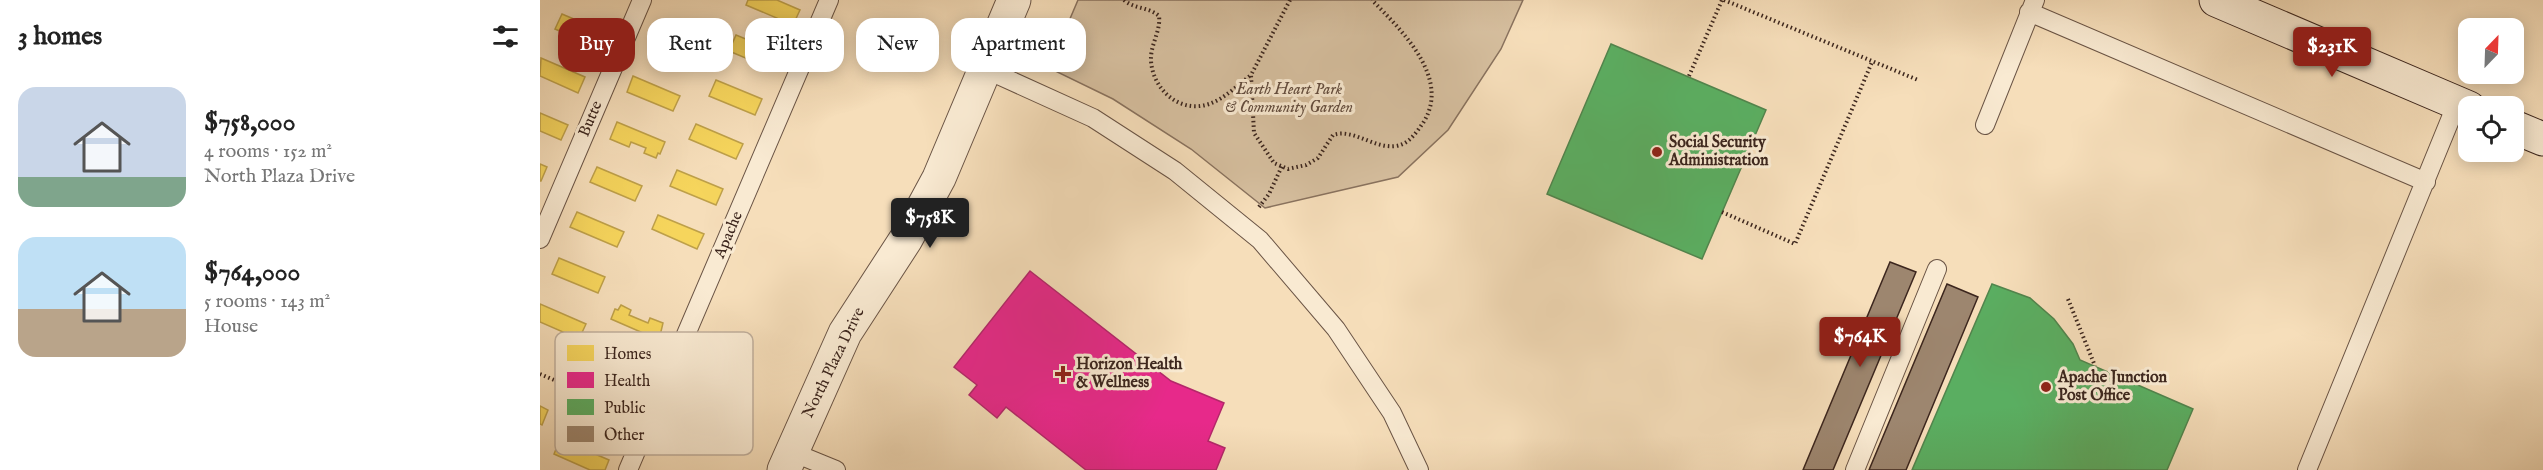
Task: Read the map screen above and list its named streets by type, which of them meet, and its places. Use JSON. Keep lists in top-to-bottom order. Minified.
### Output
{"streets":{"street":["North Plaza Drive"],"lane":["Butte","Apache"]},"parks":["Earth Heart Park & Community Garden"],"places":{"other":["Social Security Administration","Apache Junction Post Office"],"health":["Horizon Health & Wellness"]},"legend":["Homes","Health","Public","Other"],"north":"top right","page":{"heading":"3 homes","chip":["Buy","Rent","Filters","New","Apartment"],"price":["$231K","$758K","$764K"],"list":[{"name":"$758,000","note":"4 rooms · 152 m² · North Plaza Drive"},{"name":"$764,000","note":"5 rooms · 143 m² · House"}]}}
